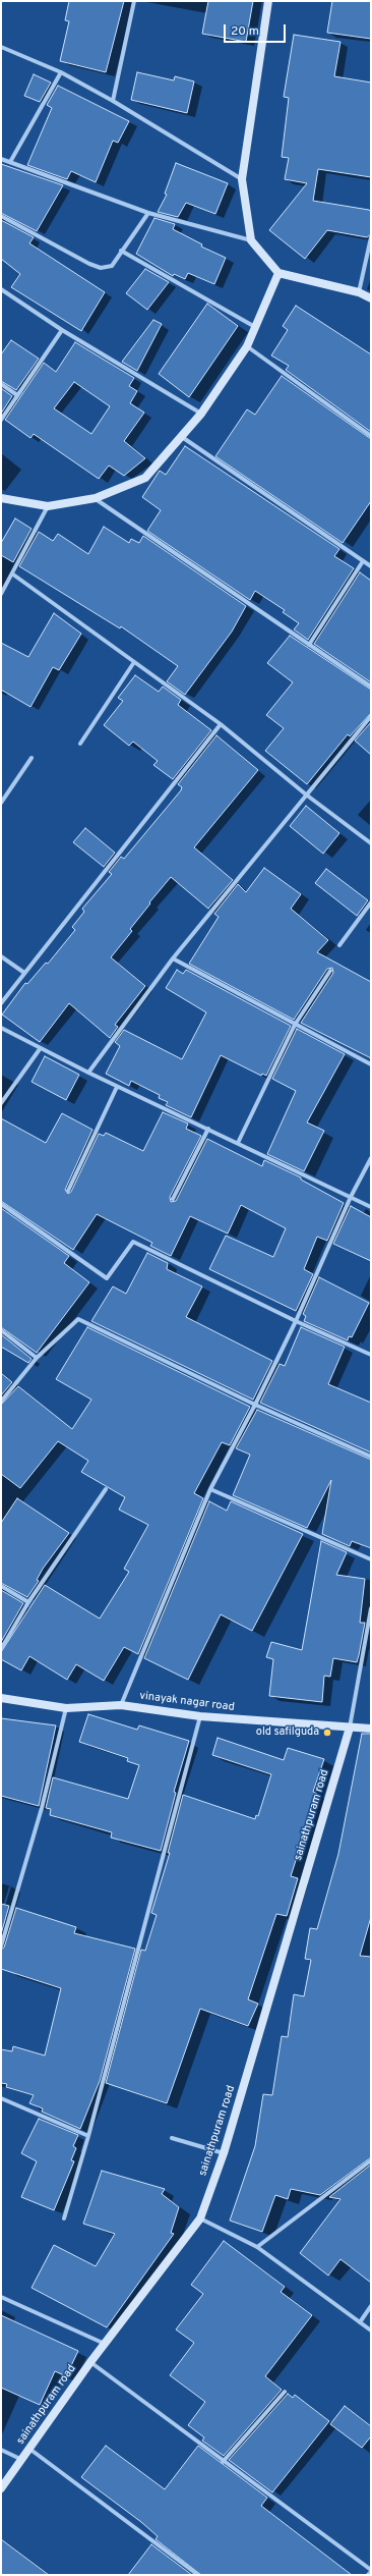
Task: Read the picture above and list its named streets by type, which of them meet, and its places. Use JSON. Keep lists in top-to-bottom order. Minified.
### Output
{"streets":{"street":["vinayak nagar road","sainathpuram road"]},"crossings":[["vinayak nagar road","sainathpuram road"]],"places":["old safilguda"],"scale_bar":"20 m"}
